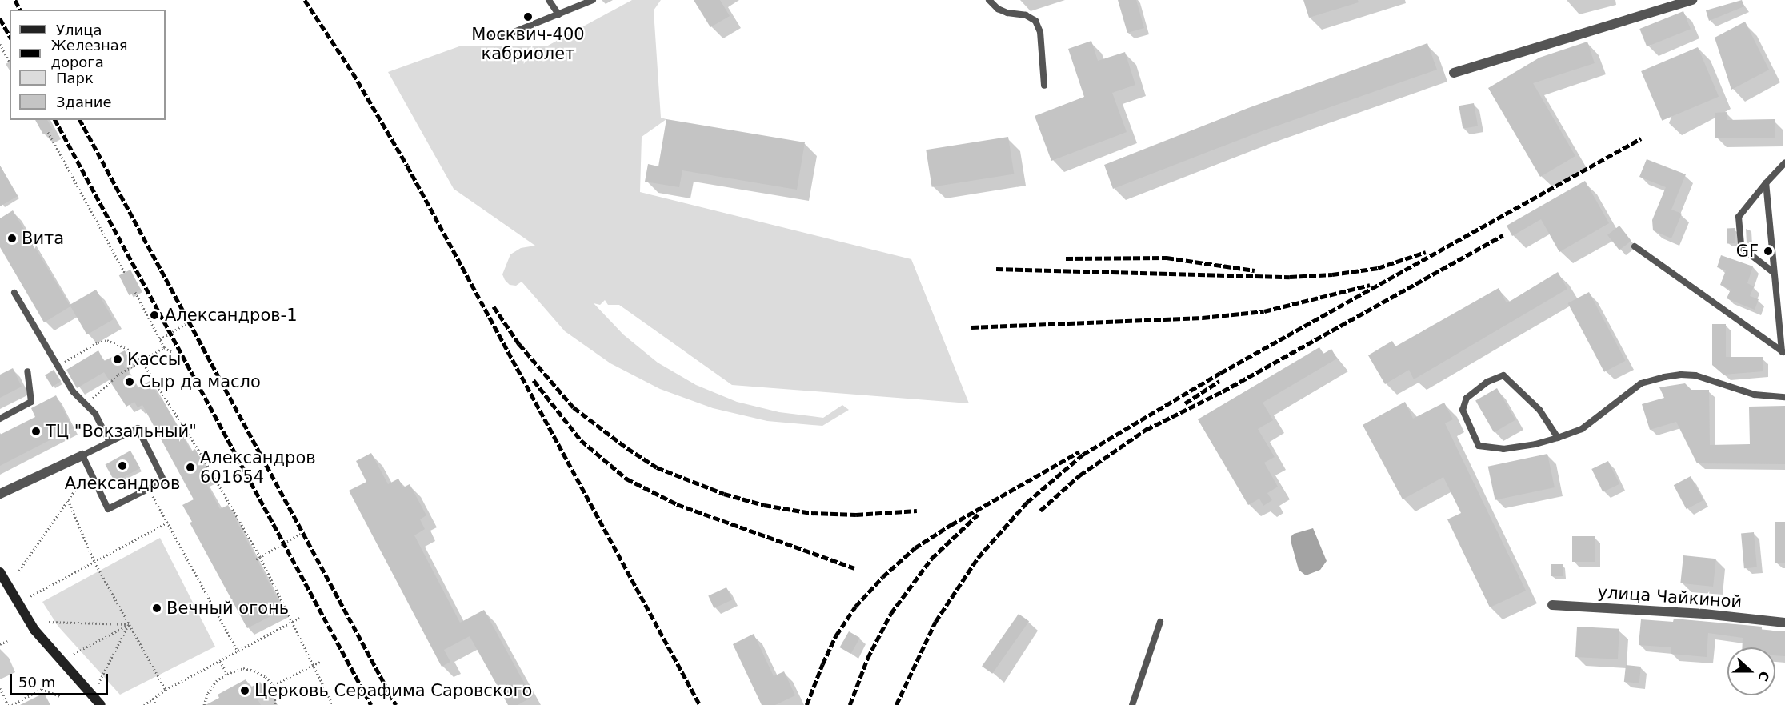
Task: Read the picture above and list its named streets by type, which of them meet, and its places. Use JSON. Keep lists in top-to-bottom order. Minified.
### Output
{"streets":{"street":["улица Чайкиной"]},"places":["Москвич-400 кабриолет","Вита","GF","Александров-1","Кассы","Сыр да масло","ТЦ \"Вокзальный\"","Александров","Александров 601654","Вечный огонь","Церковь Серафима Саровского"],"legend":["Улица","Железная дорога","Парк","Здание"],"scale_bar":"50 m","north":"right"}
